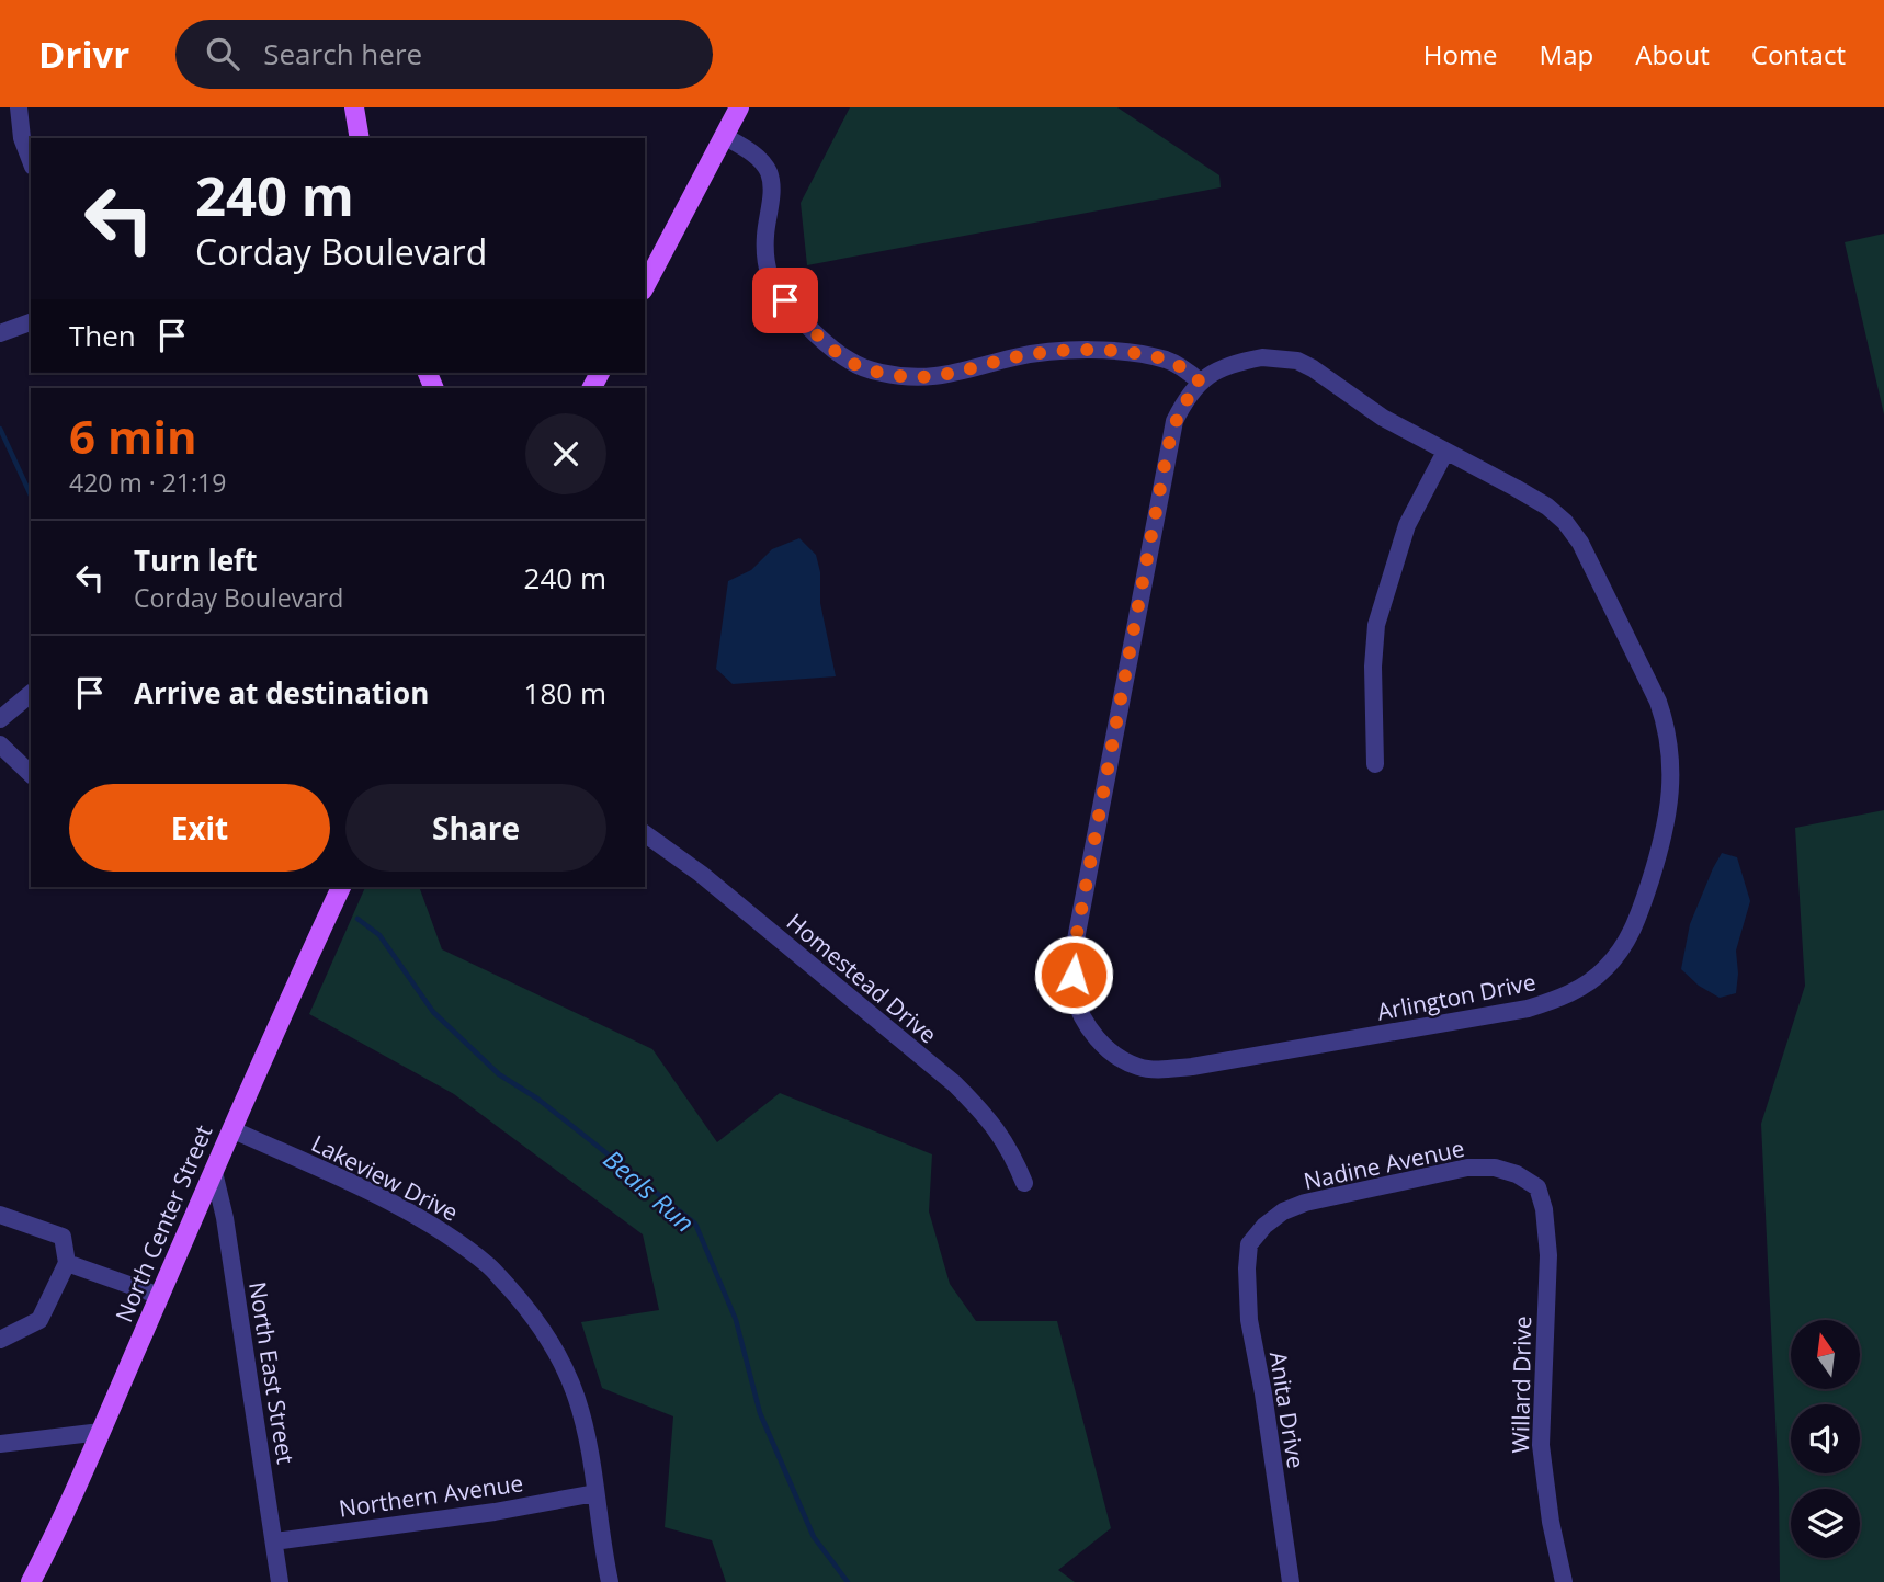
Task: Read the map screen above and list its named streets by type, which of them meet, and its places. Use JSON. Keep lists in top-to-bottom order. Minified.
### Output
{"streets":{"main road":["North Center Street"],"street":["Homestead Drive","Arlington Drive","Nadine Avenue","Lakeview Drive","North East Street","Willard Drive","Anita Drive","Northern Avenue"]},"crossings":[["Nadine Avenue","Willard Drive"],["Nadine Avenue","Anita Drive"],["Lakeview Drive","North Center Street"],["Lakeview Drive","Northern Avenue"],["North Center Street","North East Street"],["North East Street","Northern Avenue"]],"water":["Beals Run"],"north":"top","page":{"header":"Drivr","search":"Search here","nav":["Home","Map","About","Contact"],"turn":["240 m","Corday Boulevard"],"then":"Then","heading":["6 min","420 m · 21:19"],"list":[{"name":"Turn left","note":"Corday Boulevard","value":"240 m"},{"name":"Arrive at destination","value":"180 m"}],"buttons":["Exit","Share"]}}
